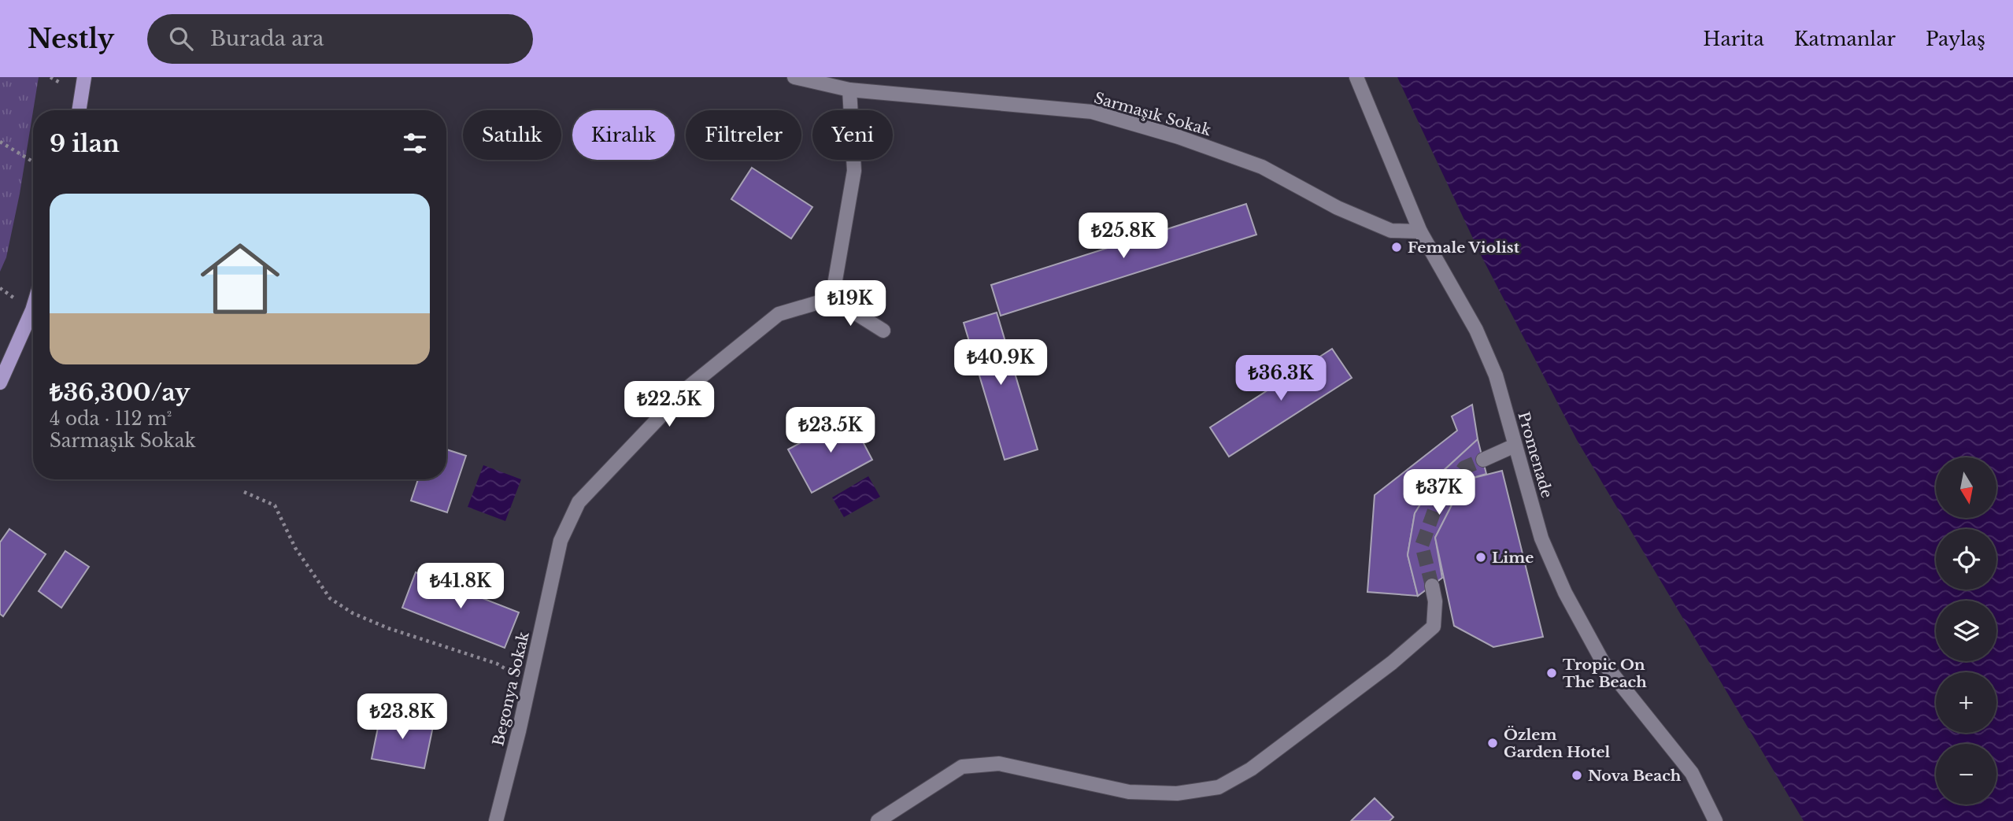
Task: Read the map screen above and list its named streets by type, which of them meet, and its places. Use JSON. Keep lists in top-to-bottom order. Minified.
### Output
{"streets":{"street":["Sarmaşık Sokak","Promenade","Begonya Sokak"]},"crossings":[["Sarmaşık Sokak","Promenade"]],"places":["Female Violist","Lime","Tropic On The Beach","Özlem Garden Hotel","Nova Beach"],"north":"bottom","page":{"header":"Nestly","search":"Burada ara","nav":["Harita","Katmanlar","Paylaş"],"chip":["Satılık","Kiralık","Filtreler","Yeni"],"heading":"9 ilan","list":[{"name":"₺36,300/ay","note":"4 oda · 112 m² · Sarmaşık Sokak"}],"price":["₺25.8K","₺19K","₺40.9K","₺36.3K","₺22.5K","₺23.5K","₺37K","₺41.8K","₺23.8K"],"map_buttons":["+","−"]}}
